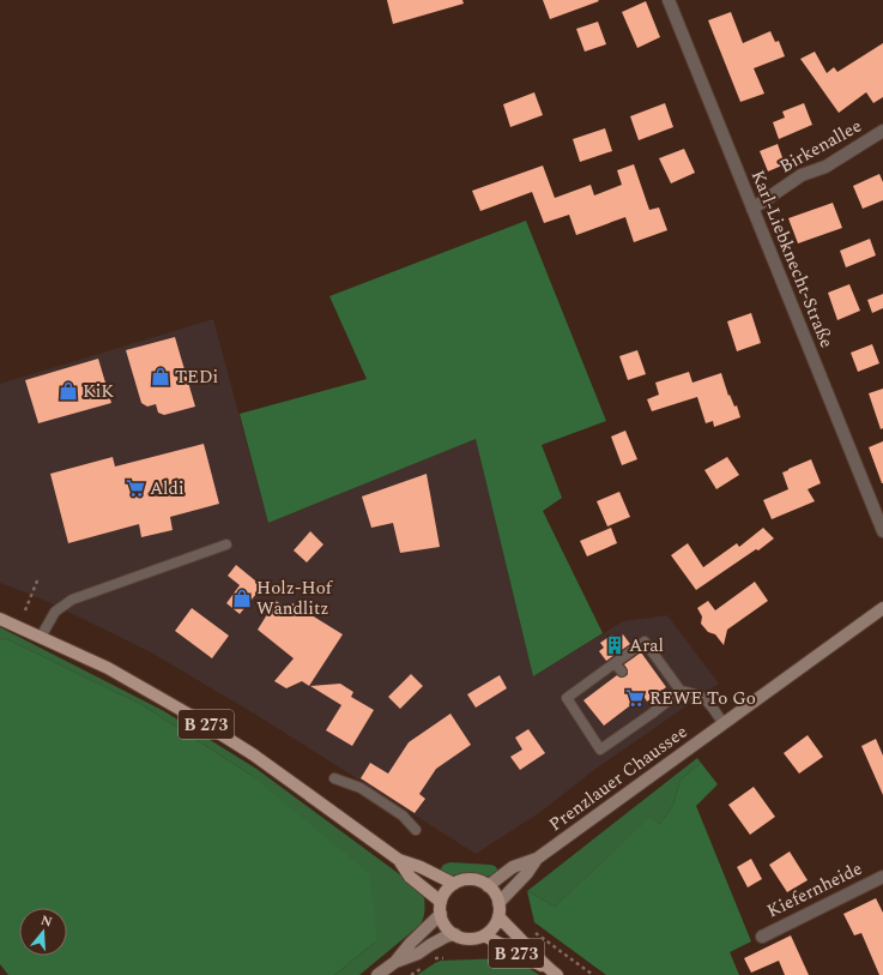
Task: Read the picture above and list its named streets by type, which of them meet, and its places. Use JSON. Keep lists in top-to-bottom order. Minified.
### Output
{"streets":{"main road":["B 273","Prenzlauer Chaussee"],"street":["Birkenallee","Karl-Liebknecht-Straße","Kiefernheide"]},"crossings":[["Birkenallee","Karl-Liebknecht-Straße"],["B 273","Prenzlauer Chaussee"]],"places":{"shop":["TEDi","KiK","Holz-Hof Wandlitz"],"supermarket":["Aldi","REWE To Go"],"building":["Aral"]},"north":"top"}
